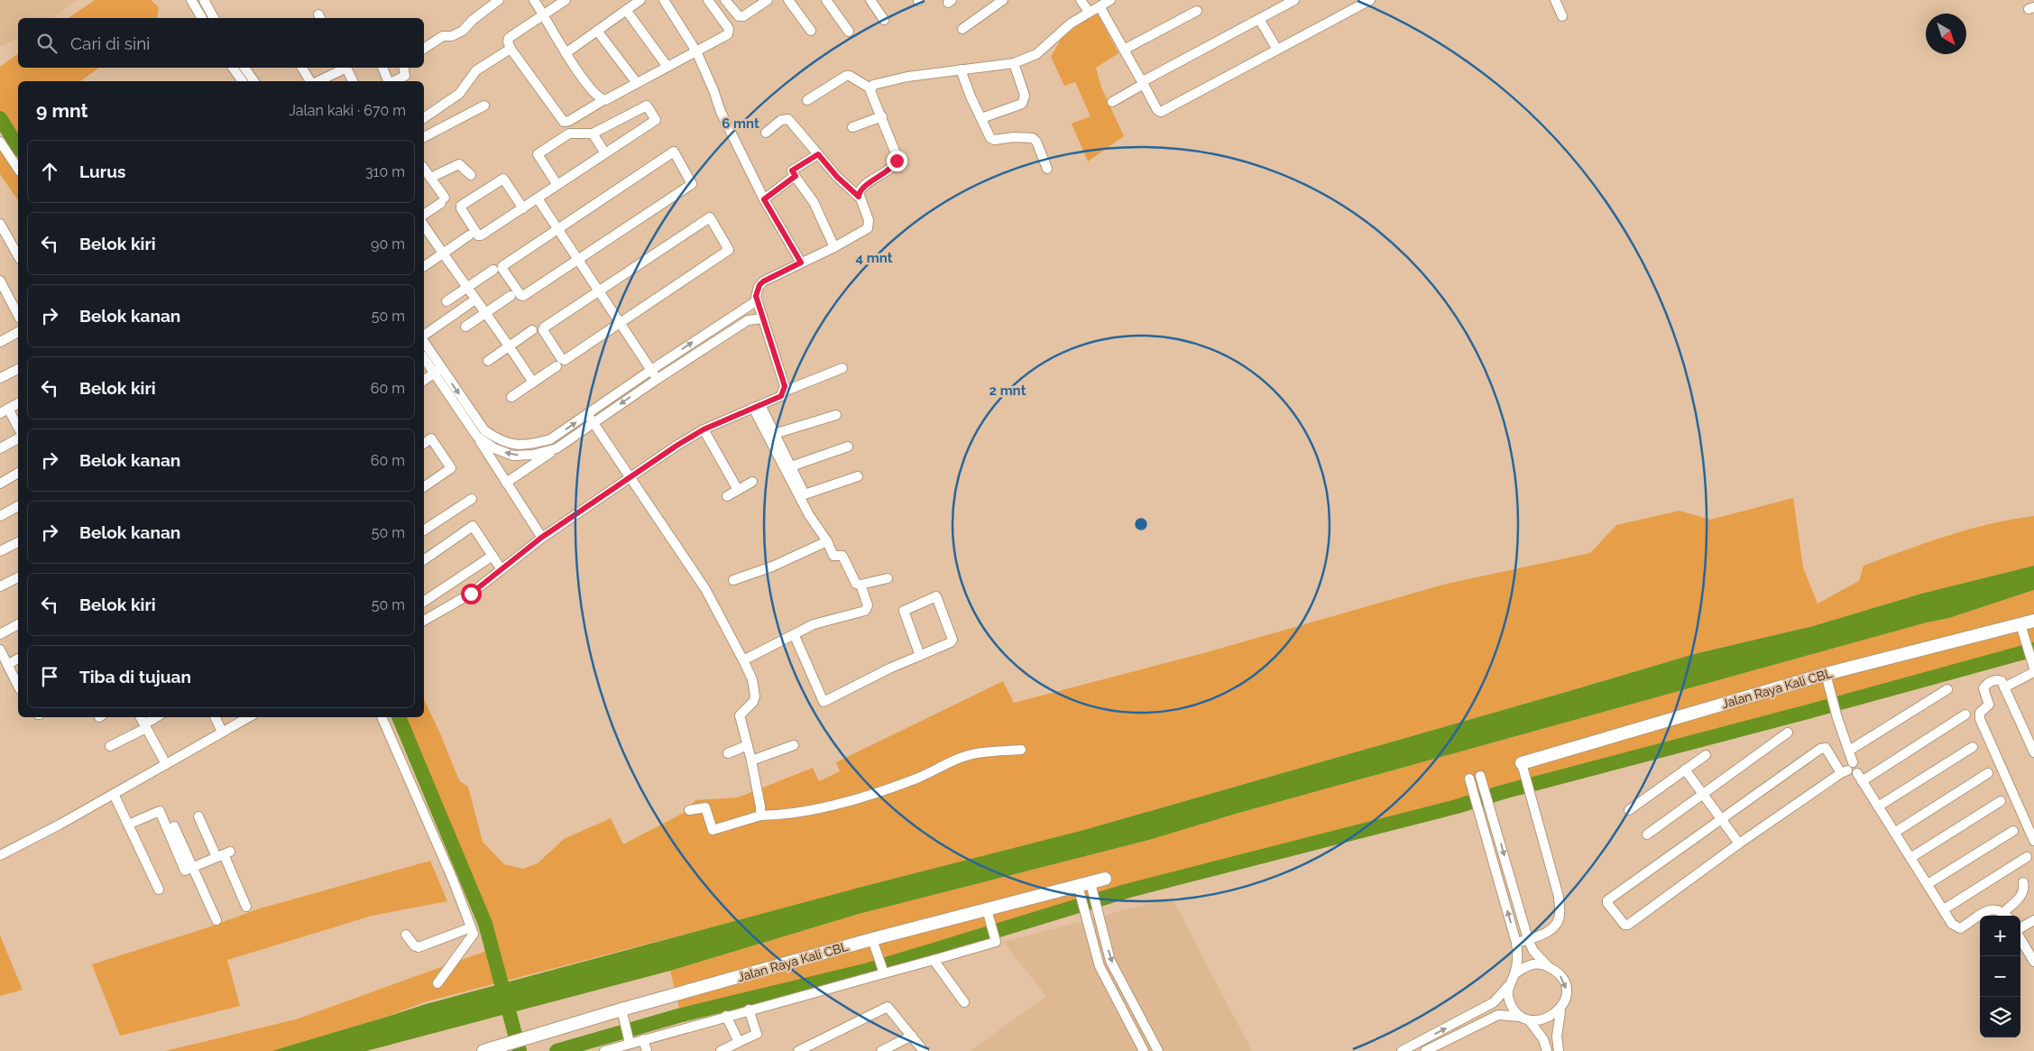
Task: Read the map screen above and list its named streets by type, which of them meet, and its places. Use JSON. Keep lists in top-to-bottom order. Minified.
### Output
{"streets":{"main road":["Jalan Raya Kali CBL"]},"north":"bottom right","page":{"search":"Cari di sini","heading":["9 mnt","Jalan kaki · 670 m"],"list":[["Lurus","310 m"],["Belok kiri","90 m"],["Belok kanan","50 m"],["Belok kiri","60 m"],["Belok kanan","60 m"],["Belok kanan","50 m"],["Belok kiri","50 m"],"Tiba di tujuan"],"map_buttons":["+","−"]},"rings":["6 mnt","4 mnt","2 mnt"]}
